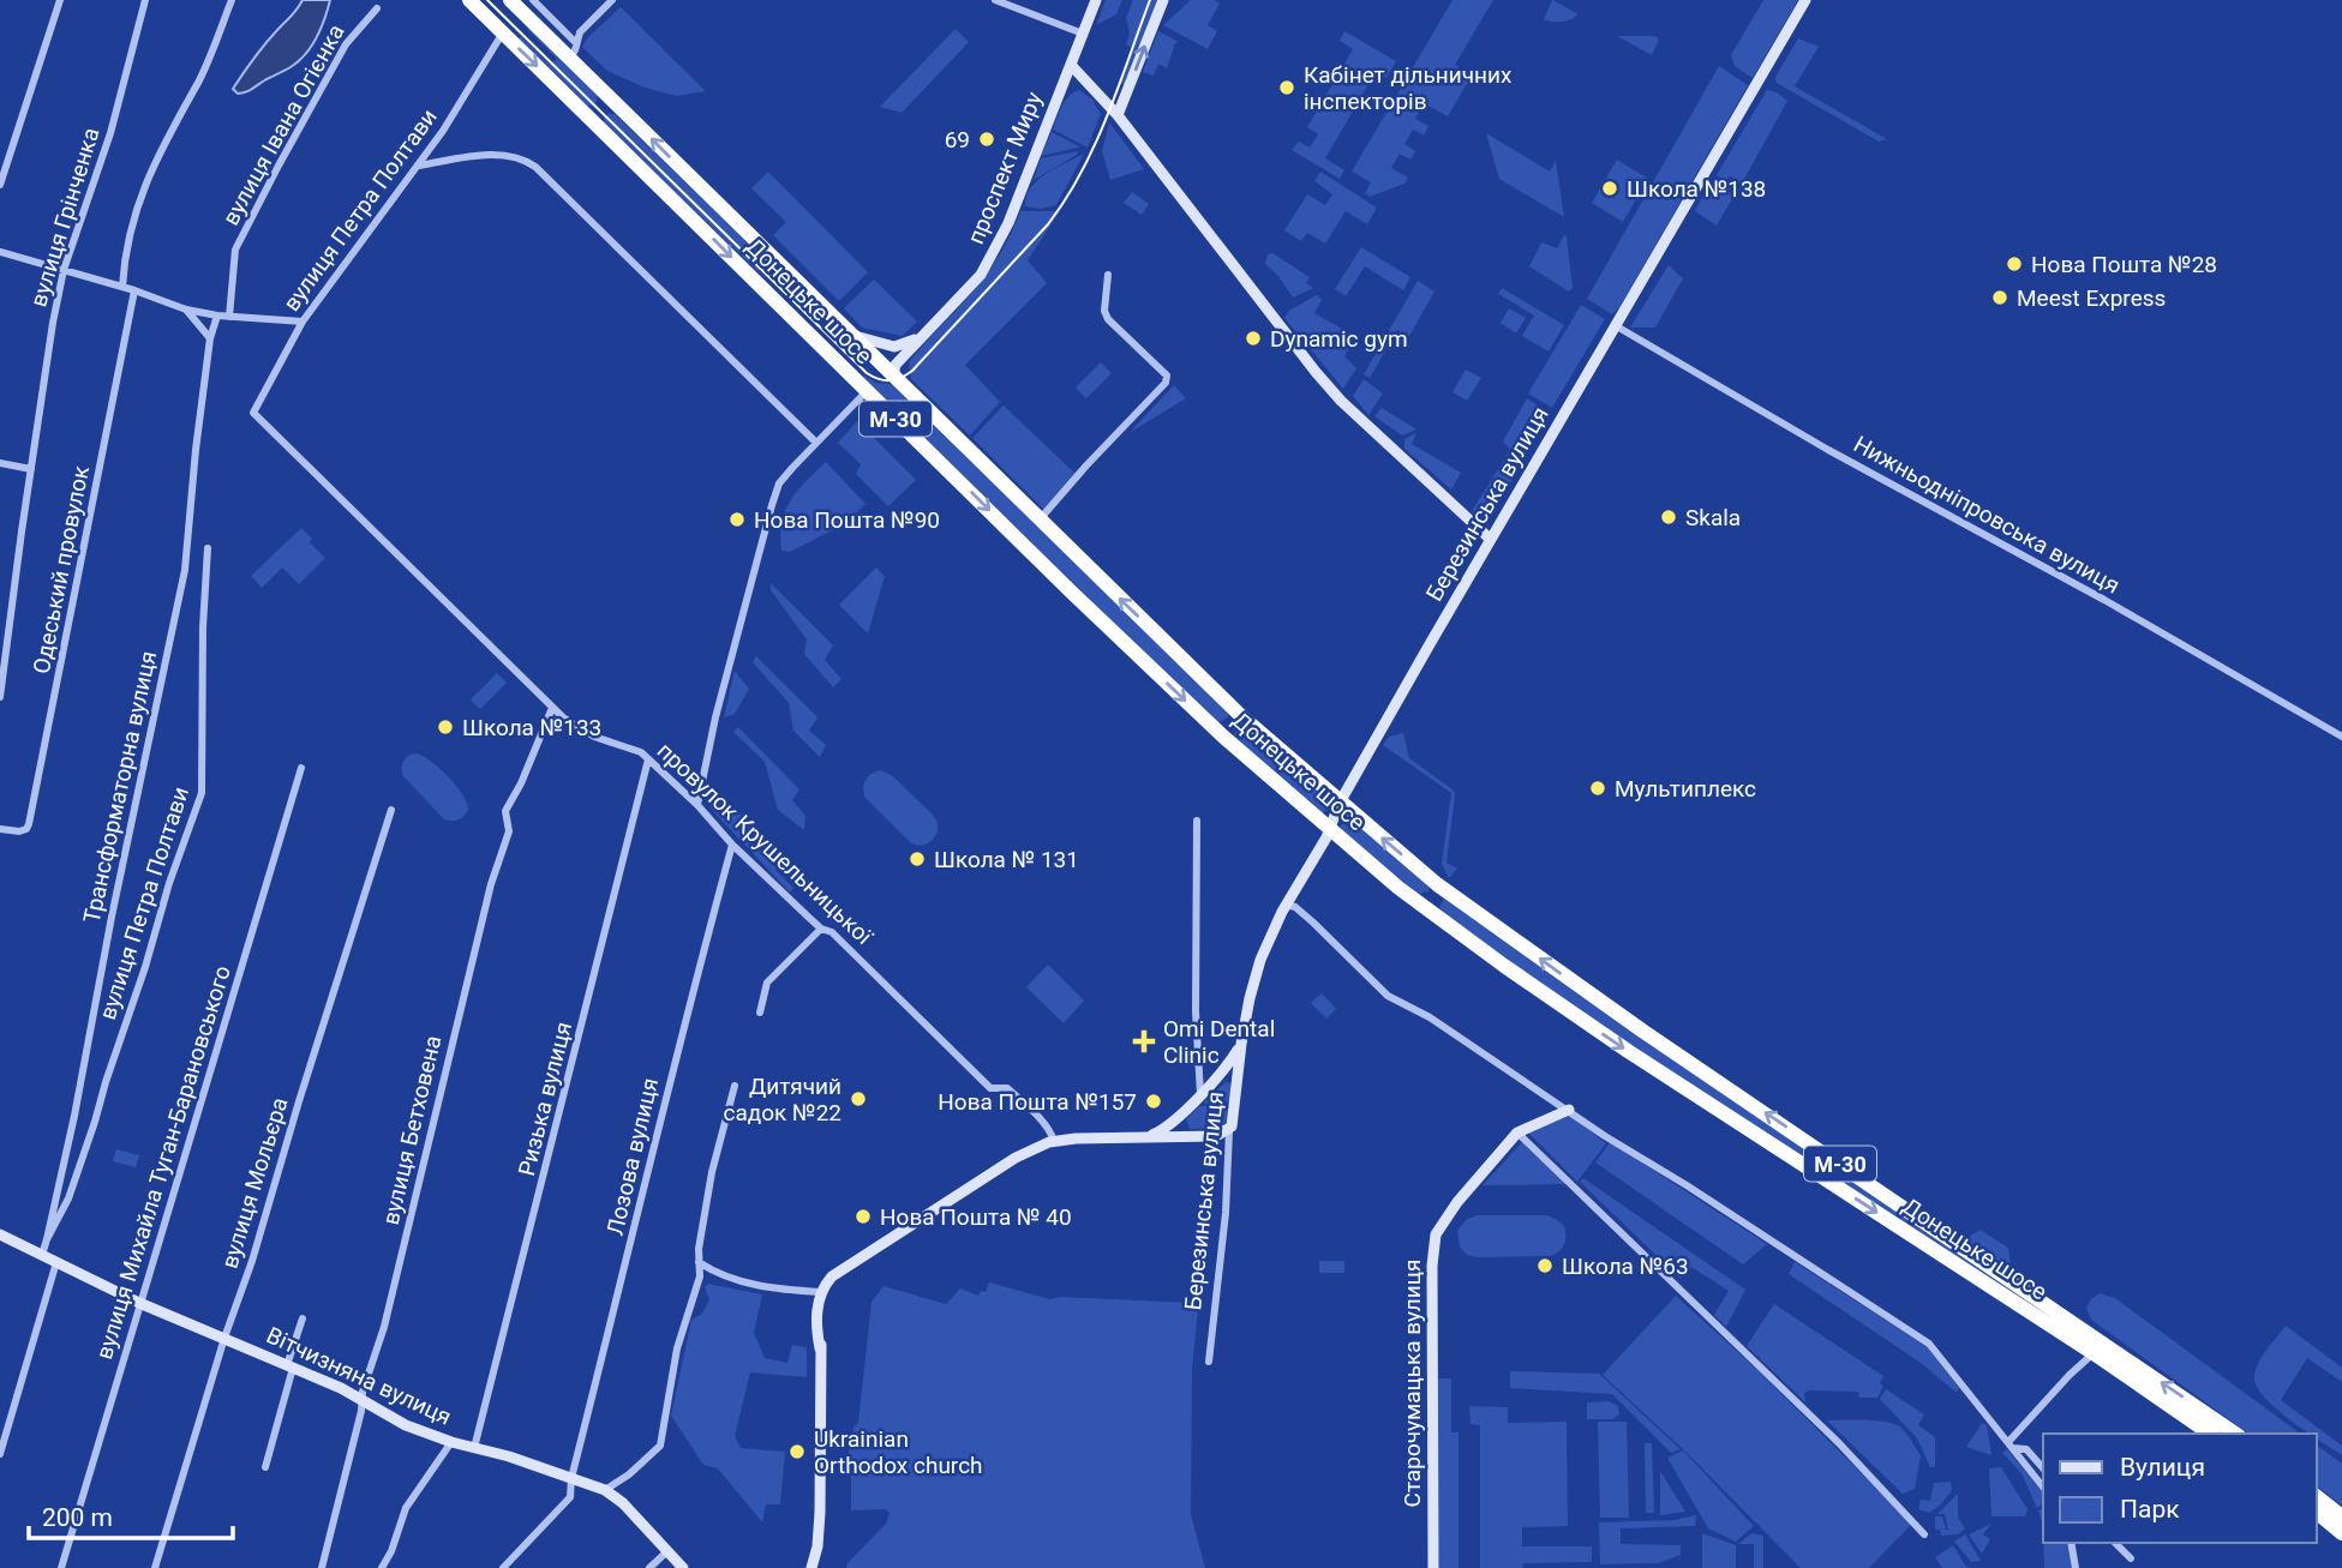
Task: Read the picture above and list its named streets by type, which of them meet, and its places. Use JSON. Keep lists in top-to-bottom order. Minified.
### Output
{"streets":{"highway":["Донецьке шосе","М-30"],"street":["вулиця Івана Огієнка","проспект Миру","вулиця Петра Полтави","вулиця Грінченка","Березинська вулиця","Нижньодніпровська вулиця","Одеський провулок","Трансформаторна вулиця","провулок Крушельницької","Ризька вулиця","вулиця Бетховена","Лозова вулиця","вулиця Михайла Туган-Барановського","вулиця Мольєра","Вітчизняна вулиця","Старочумацька вулиця"]},"crossings":[["проспект Миру","Донецьке шосе"],["вулиця Петра Полтави","Донецьке шосе"],["вулиця Петра Полтави","Трансформаторна вулиця"],["вулиця Петра Полтави","провулок Крушельницької"],["вулиця Петра Полтави","Вітчизняна вулиця"],["Донецьке шосе","Березинська вулиця"],["Березинська вулиця","Нижньодніпровська вулиця"],["провулок Крушельницької","Ризька вулиця"],["провулок Крушельницької","вулиця Бетховена"],["провулок Крушельницької","Лозова вулиця"],["Ризька вулиця","Вітчизняна вулиця"],["вулиця Бетховена","Вітчизняна вулиця"],["Лозова вулиця","Вітчизняна вулиця"],["вулиця Михайла Туган-Барановського","Вітчизняна вулиця"],["вулиця Мольєра","Вітчизняна вулиця"]],"places":{"other":["Кабінет дільничних інспекторів","69","Школа №138","Нова Пошта №28","Meest Express","Dynamic gym","Skala","Нова Пошта №90","Школа №133","Мультиплекс","Школа № 131","Дитячий садок №22","Нова Пошта №157","Нова Пошта № 40","Школа №63","Ukrainian Orthodox church"],"health":["Omi Dental Clinic"]},"legend":["Вулиця","Парк"],"scale_bar":"200 m"}
